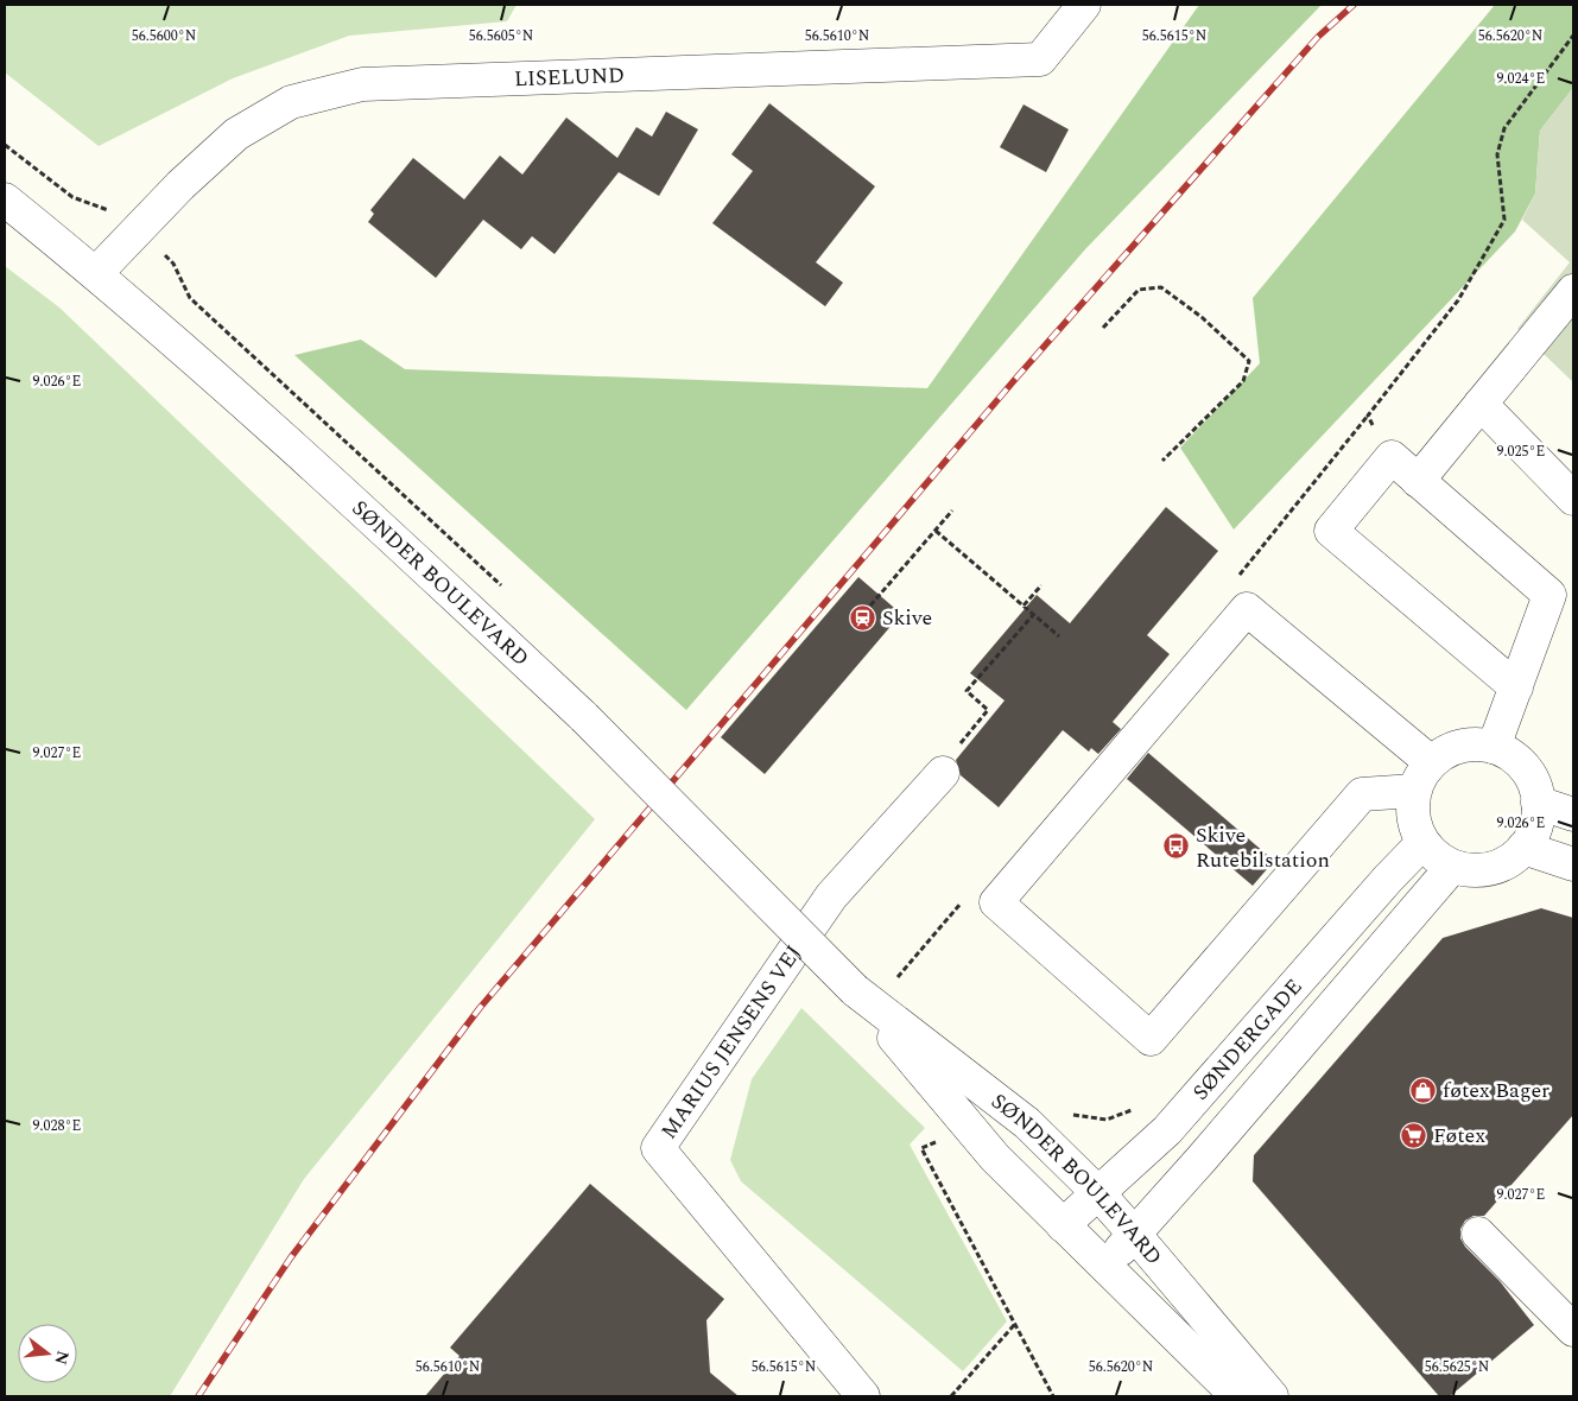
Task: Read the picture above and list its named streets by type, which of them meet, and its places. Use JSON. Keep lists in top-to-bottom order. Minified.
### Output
{"streets":{"street":["LISELUND","SØNDER BOULEVARD","SØNDERGADE","MARIUS JENSENS VEJ"]},"crossings":[["LISELUND","SØNDER BOULEVARD"],["SØNDER BOULEVARD","SØNDERGADE"]],"places":{"station":["Skive"],"bus stop":["Skive Rutebilstation"],"shop":["føtex Bager"],"supermarket":["Føtex"]},"north":"right","coordinates":["56.5600°N","56.5605°N","56.5610°N","56.5615°N","56.5620°N","9.024°E","9.026°E","9.025°E","9.027°E","9.028°E","56.5625°N"]}
